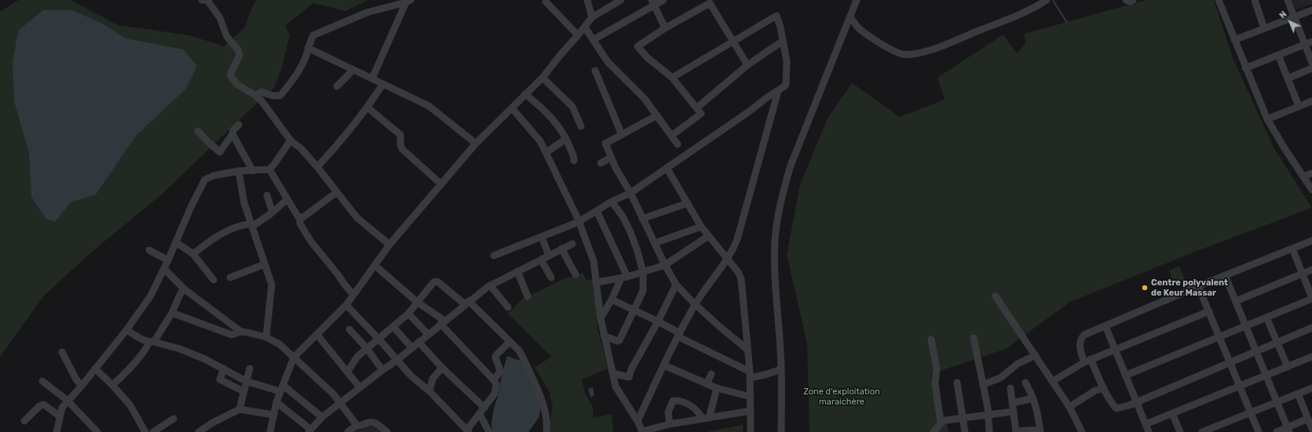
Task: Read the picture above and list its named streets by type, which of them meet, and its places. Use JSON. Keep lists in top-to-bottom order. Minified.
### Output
{"parks":["Zone d'exploitation maraichère"],"places":["Centre polyvalent de Keur Massar"],"north":"top left"}
